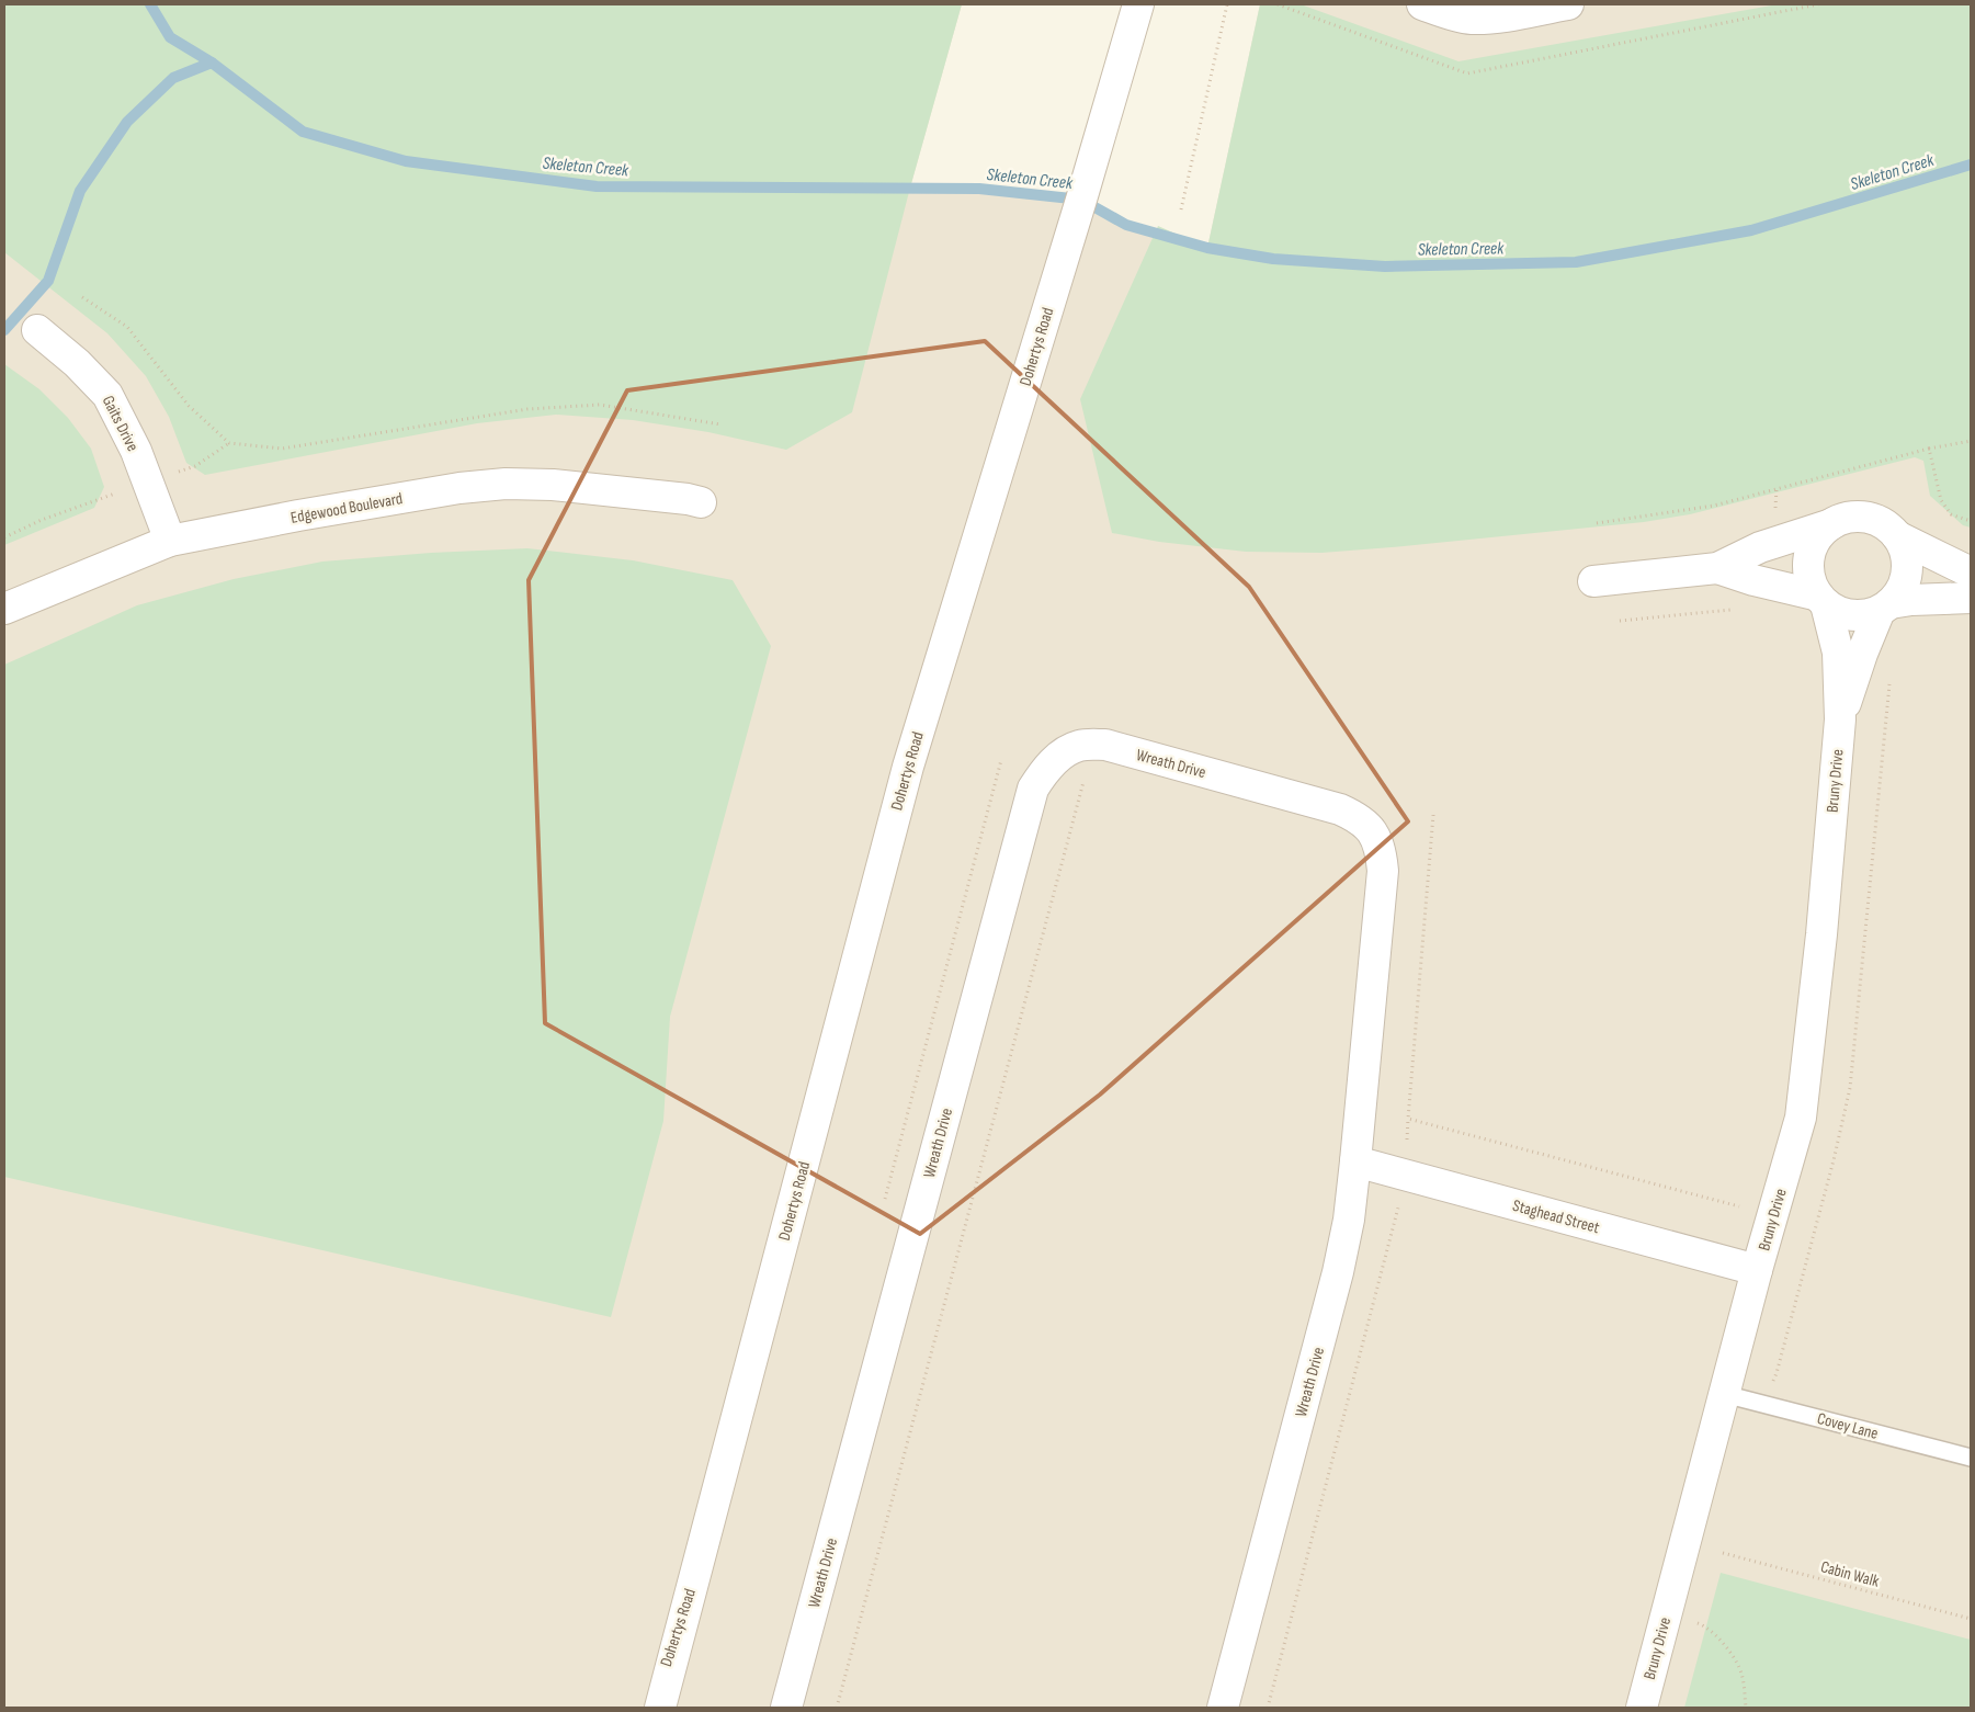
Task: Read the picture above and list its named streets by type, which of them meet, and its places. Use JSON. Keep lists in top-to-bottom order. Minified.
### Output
{"streets":{"street":["Dohertys Road","Gaits Drive","Edgewood Boulevard","Wreath Drive","Bruny Drive","Staghead Street"],"lane":["Covey Lane"],"path":["Cabin Walk"]},"crossings":[["Gaits Drive","Edgewood Boulevard"],["Wreath Drive","Staghead Street"],["Bruny Drive","Staghead Street"],["Bruny Drive","Covey Lane"]],"water":["Skeleton Creek"]}
